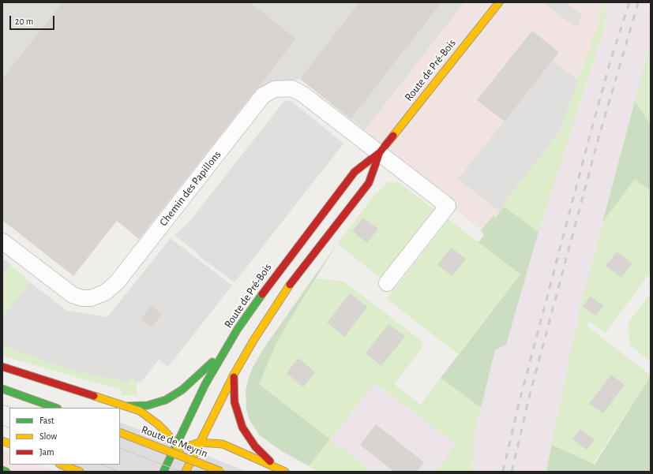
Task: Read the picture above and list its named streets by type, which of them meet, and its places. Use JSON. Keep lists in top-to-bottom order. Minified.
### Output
{"streets":{"main road":["Route de Pré-Bois","Route de Meyrin"],"street":["Chemin des Papillons"]},"crossings":[["Route de Pré-Bois","Chemin des Papillons"]],"legend":["Fast","Slow","Jam"],"scale_bar":"20 m"}
